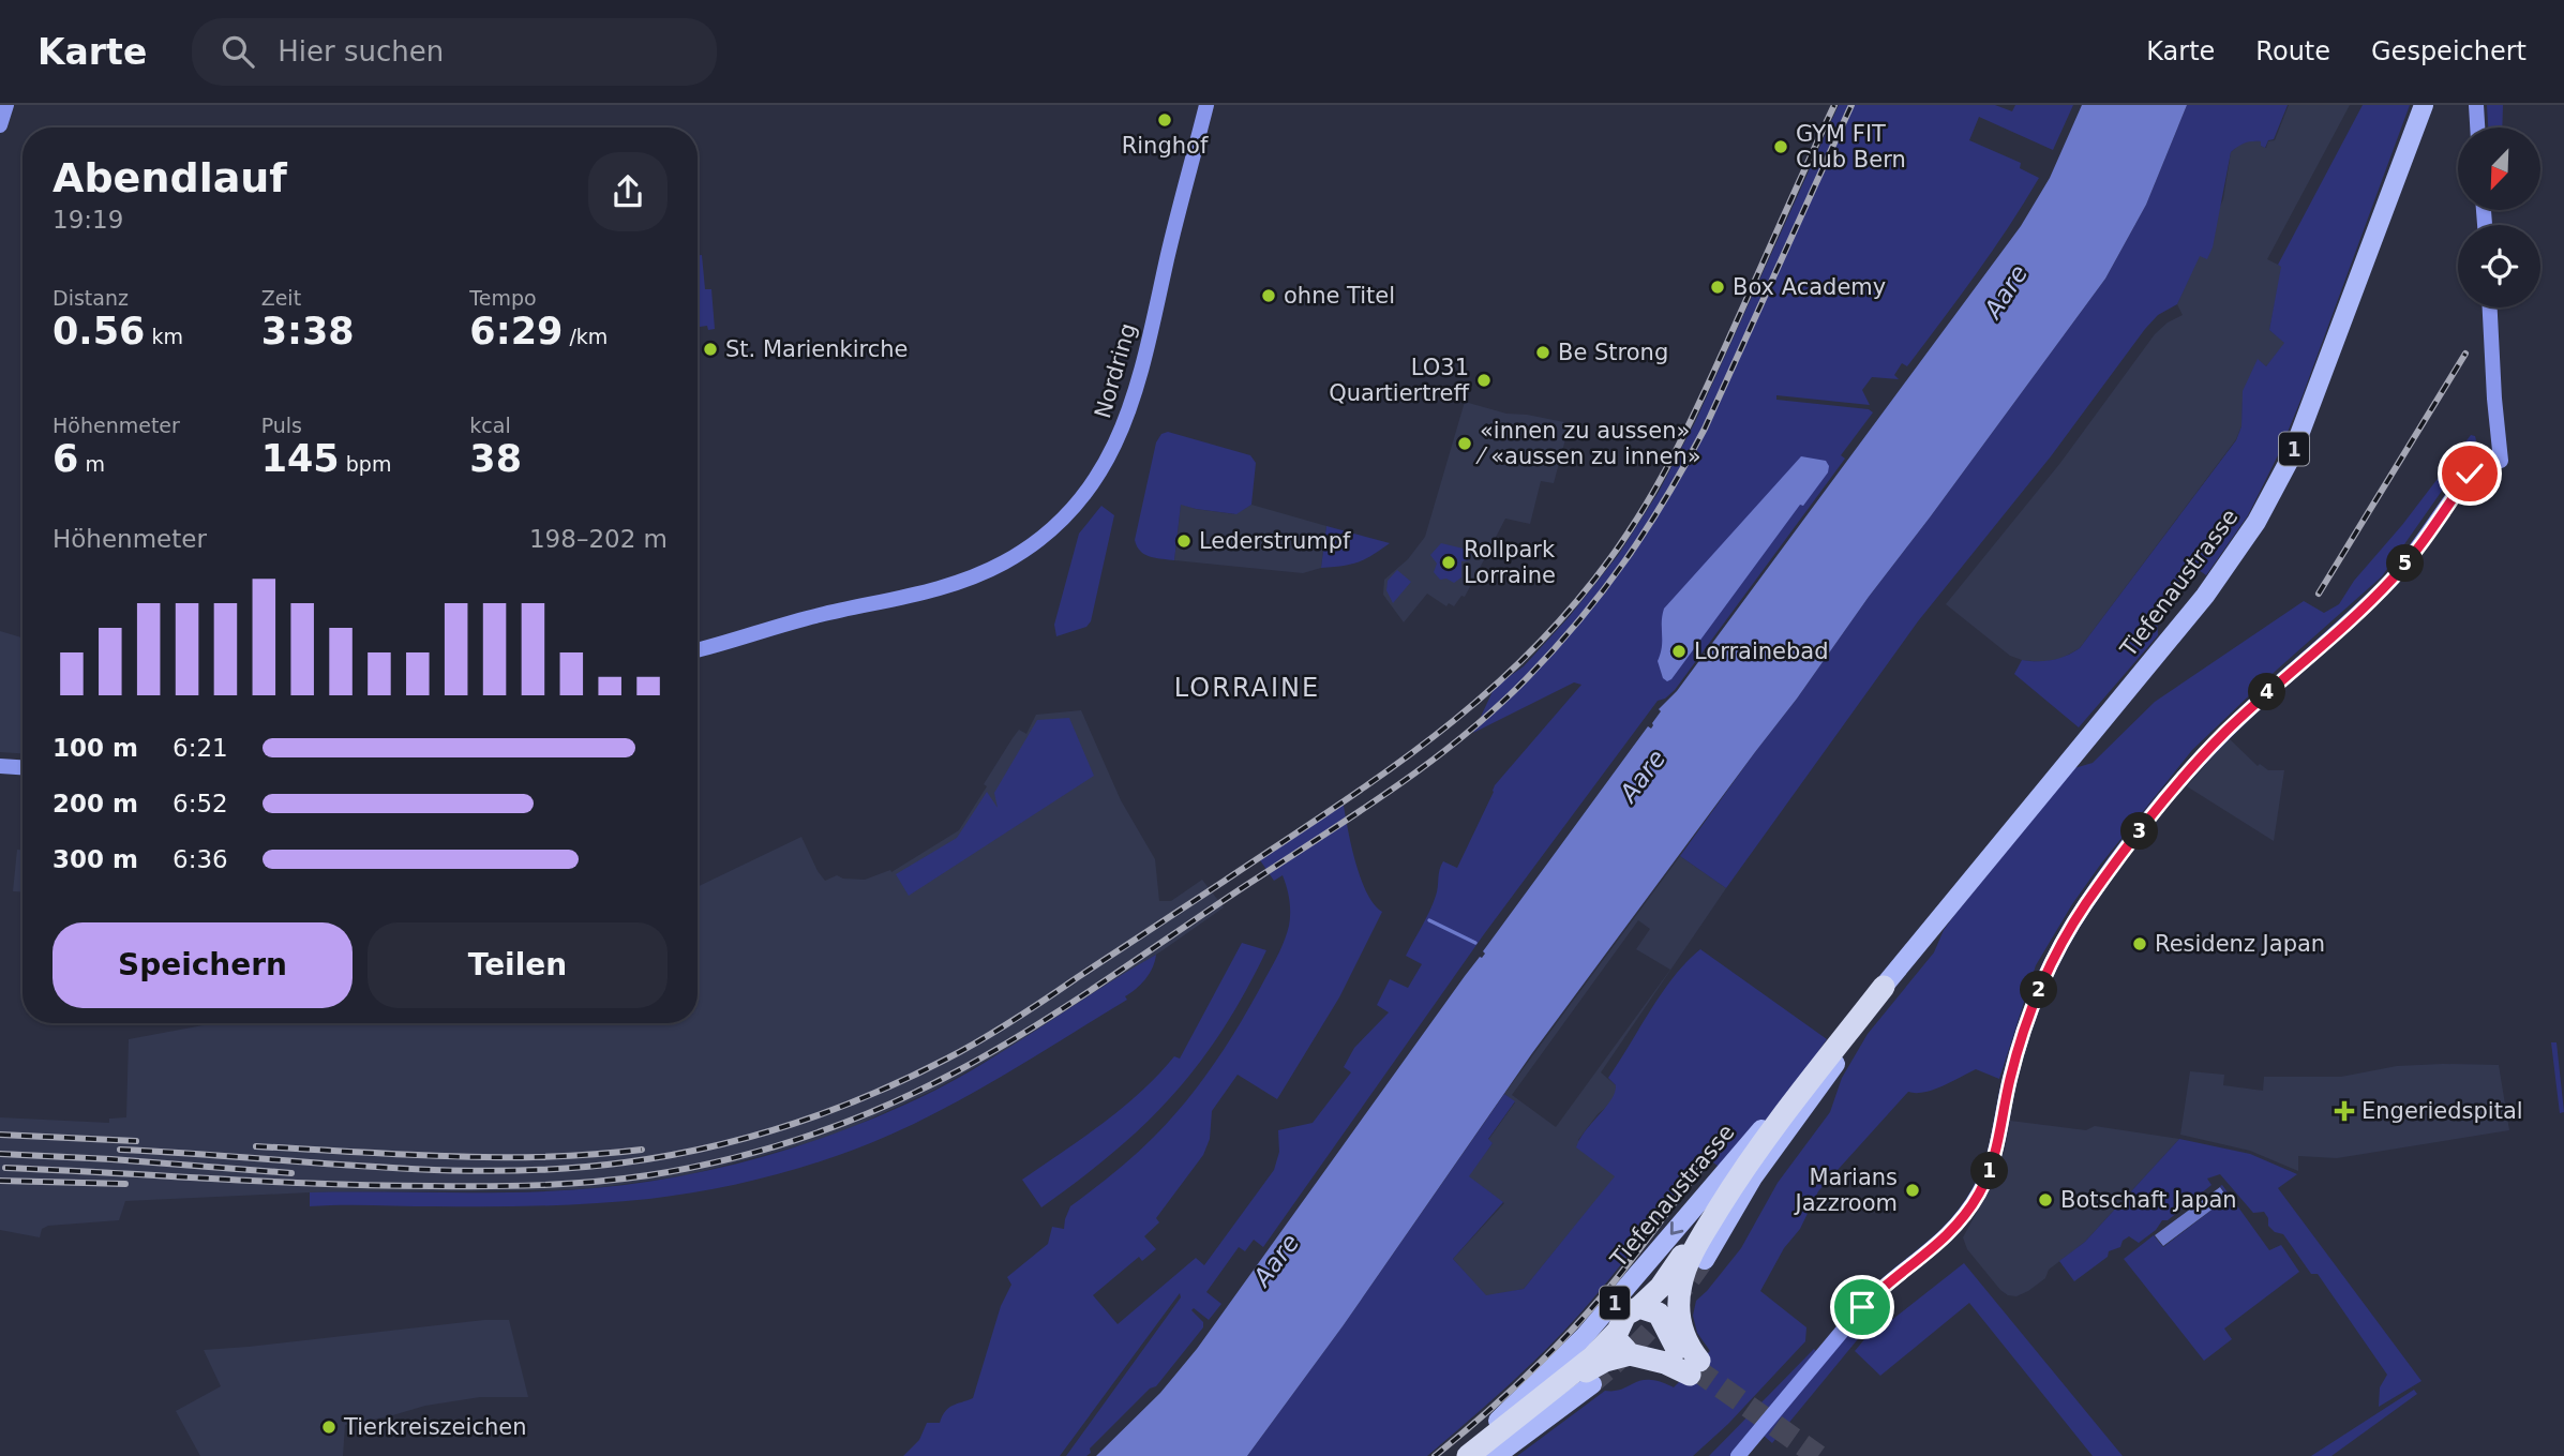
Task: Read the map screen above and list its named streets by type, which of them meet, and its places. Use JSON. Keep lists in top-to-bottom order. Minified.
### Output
{"streets":{"main road":["1","Tiefenaustrasse"],"street":["Nordring"]},"districts":["LORRAINE"],"water":["Aare"],"places":{"other":["Ringhof","GYM FIT Club Bern","Box Academy","ohne Titel","St. Marienkirche","Be Strong","LO31 Quartiertreff","«innen zu aussen» ⁄ «aussen zu innen»","Lederstrumpf","Rollpark Lorraine","Lorrainebad","Residenz Japan","Marians Jazzroom","Botschaft Japan","Tierkreiszeichen"],"health":["Engeriedspital"]},"north":"bottom left","page":{"header":"Karte","search":"Hier suchen","nav":["Karte","Route","Gespeichert"],"heading":["Abendlauf","19:19"],"stats":[["Distanz","0.56 km"],["Zeit","3:38"],["Tempo","6:29 /km"],["Höhenmeter","6 m"],["Puls","145 bpm"],["kcal","38"]],"chart":["Höhenmeter","198–202 m"],"pins":["5","4","3","2","1"],"list":[{"name":"100 m","note":"6:21"},{"name":"200 m","note":"6:52"},{"name":"300 m","note":"6:36"}],"buttons":["Speichern","Teilen"]}}
